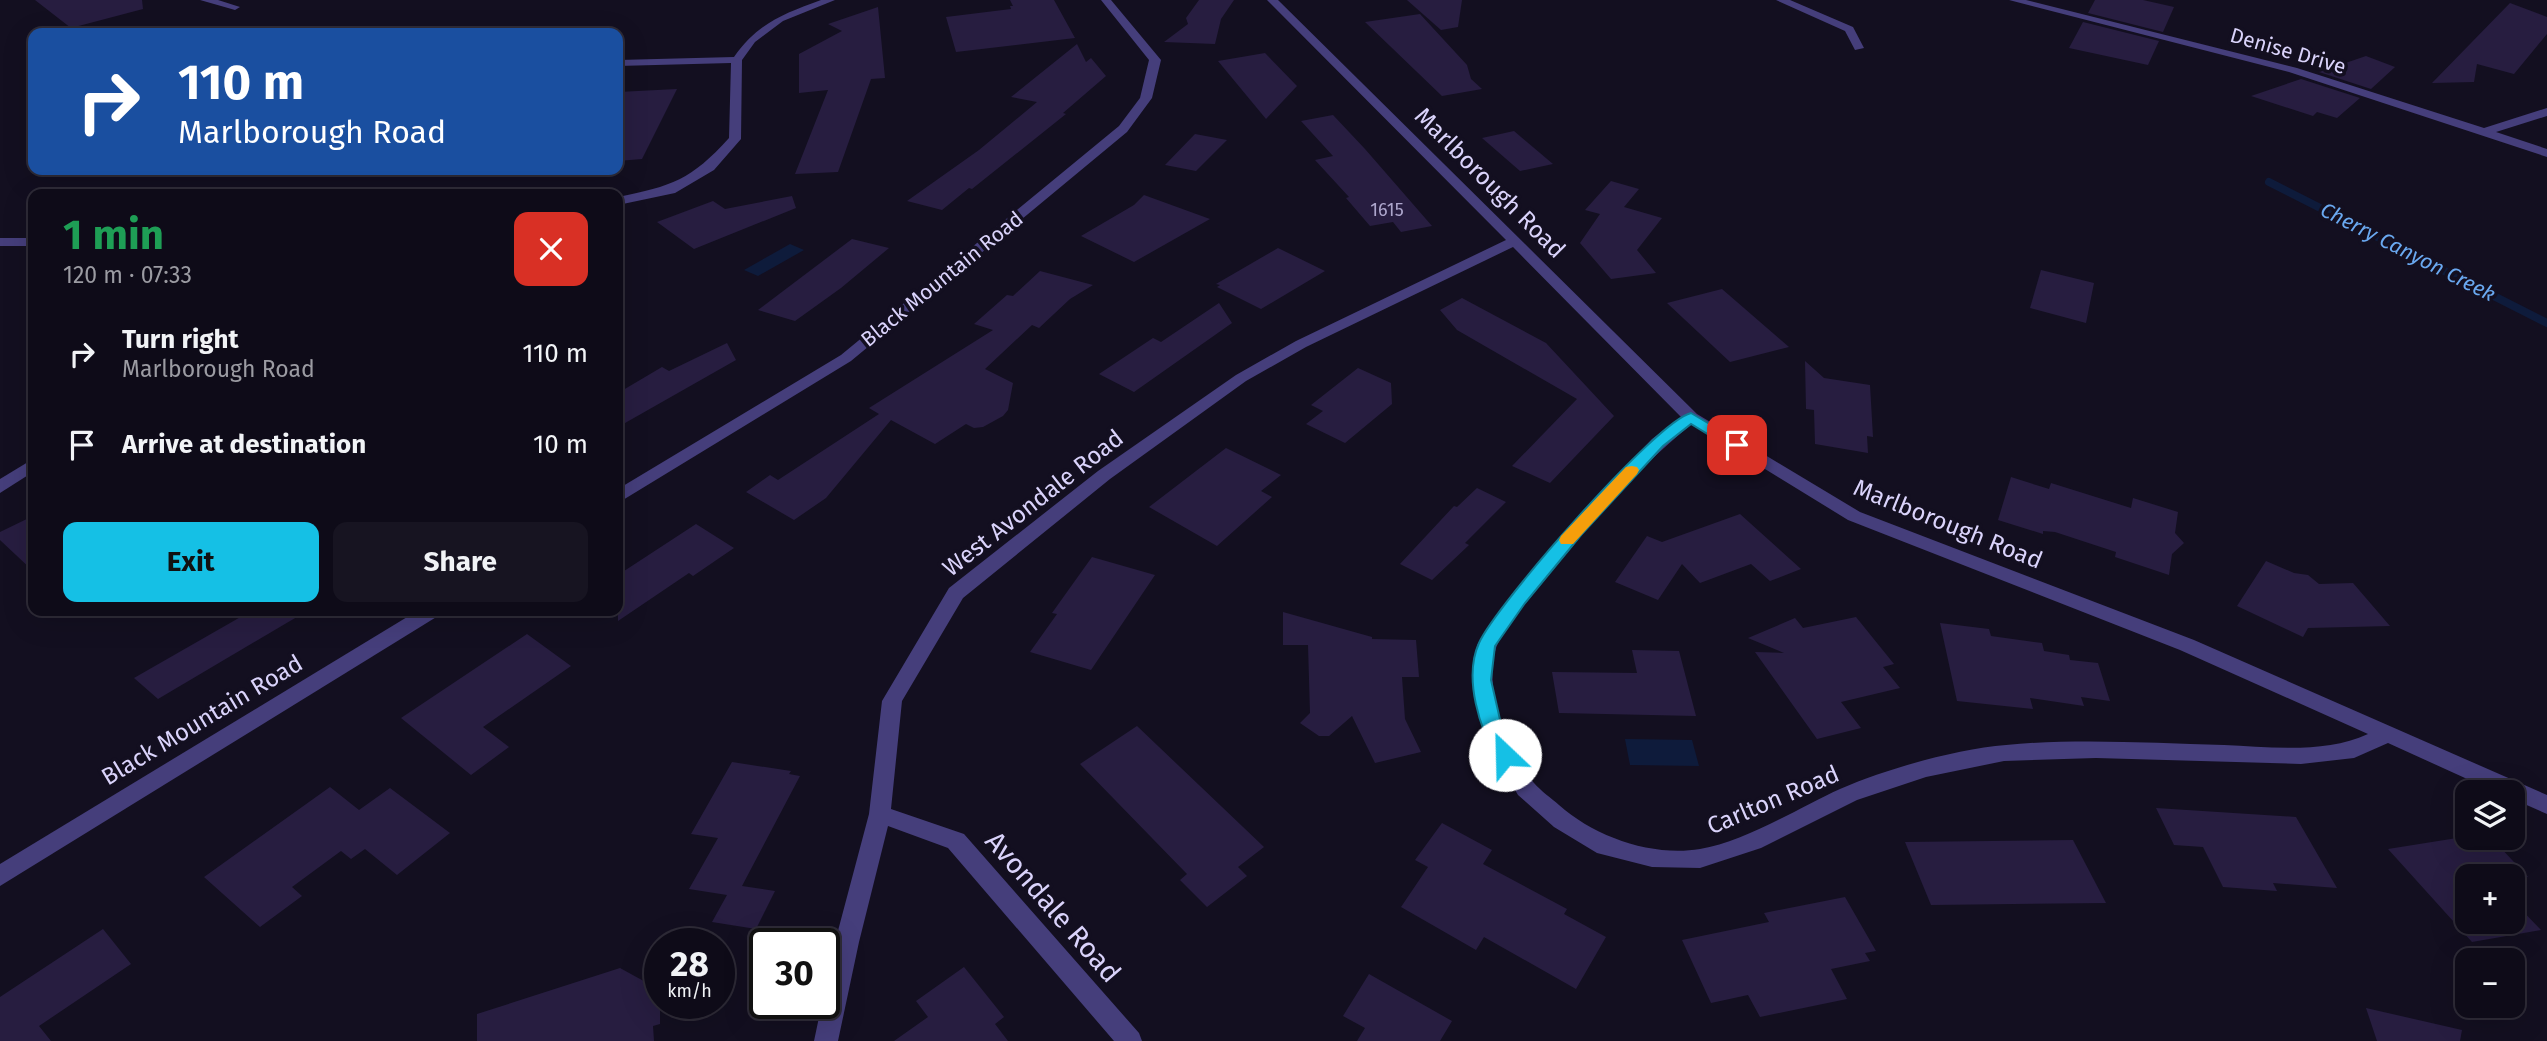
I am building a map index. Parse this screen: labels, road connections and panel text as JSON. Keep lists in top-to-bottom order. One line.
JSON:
{"streets":{"street":["Denise Drive","Marlborough Road","Black Mountain Road","West Avondale Road","Carlton Road","Avondale Road"]},"crossings":[["Marlborough Road","West Avondale Road"],["Marlborough Road","Carlton Road"],["West Avondale Road","Avondale Road"]],"water":["Cherry Canyon Creek"],"house_numbers":["1615"],"page":{"turn":["110 m","Marlborough Road"],"heading":["1 min","120 m · 07:33"],"list":[{"name":"Turn right","note":"Marlborough Road","value":"110 m"},{"name":"Arrive at destination","value":"10 m"}],"buttons":["Exit","Share"],"map_buttons":["+","−"],"speed":"28 km/h","limit":"30"}}
